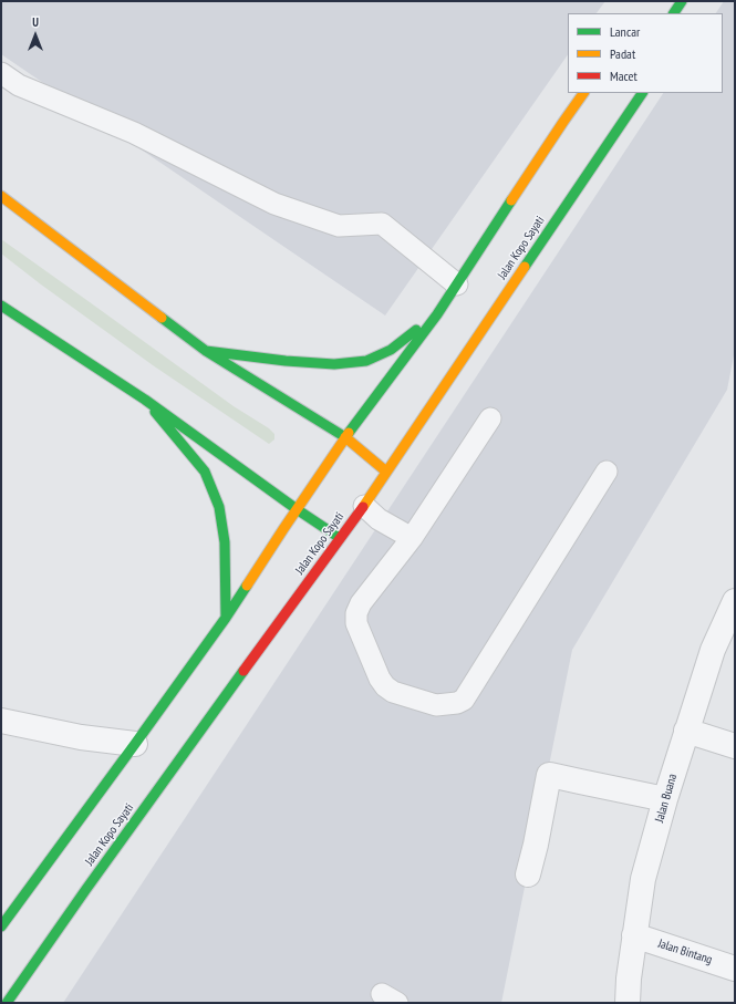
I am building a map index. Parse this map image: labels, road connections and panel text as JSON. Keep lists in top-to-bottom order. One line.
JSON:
{"streets":{"main road":["Jalan Kopo Sayati"],"street":["Jalan Buana","Jalan Bintang"]},"crossings":[["Jalan Buana","Jalan Bintang"]],"legend":["Lancar","Padat","Macet"],"north":"top"}
